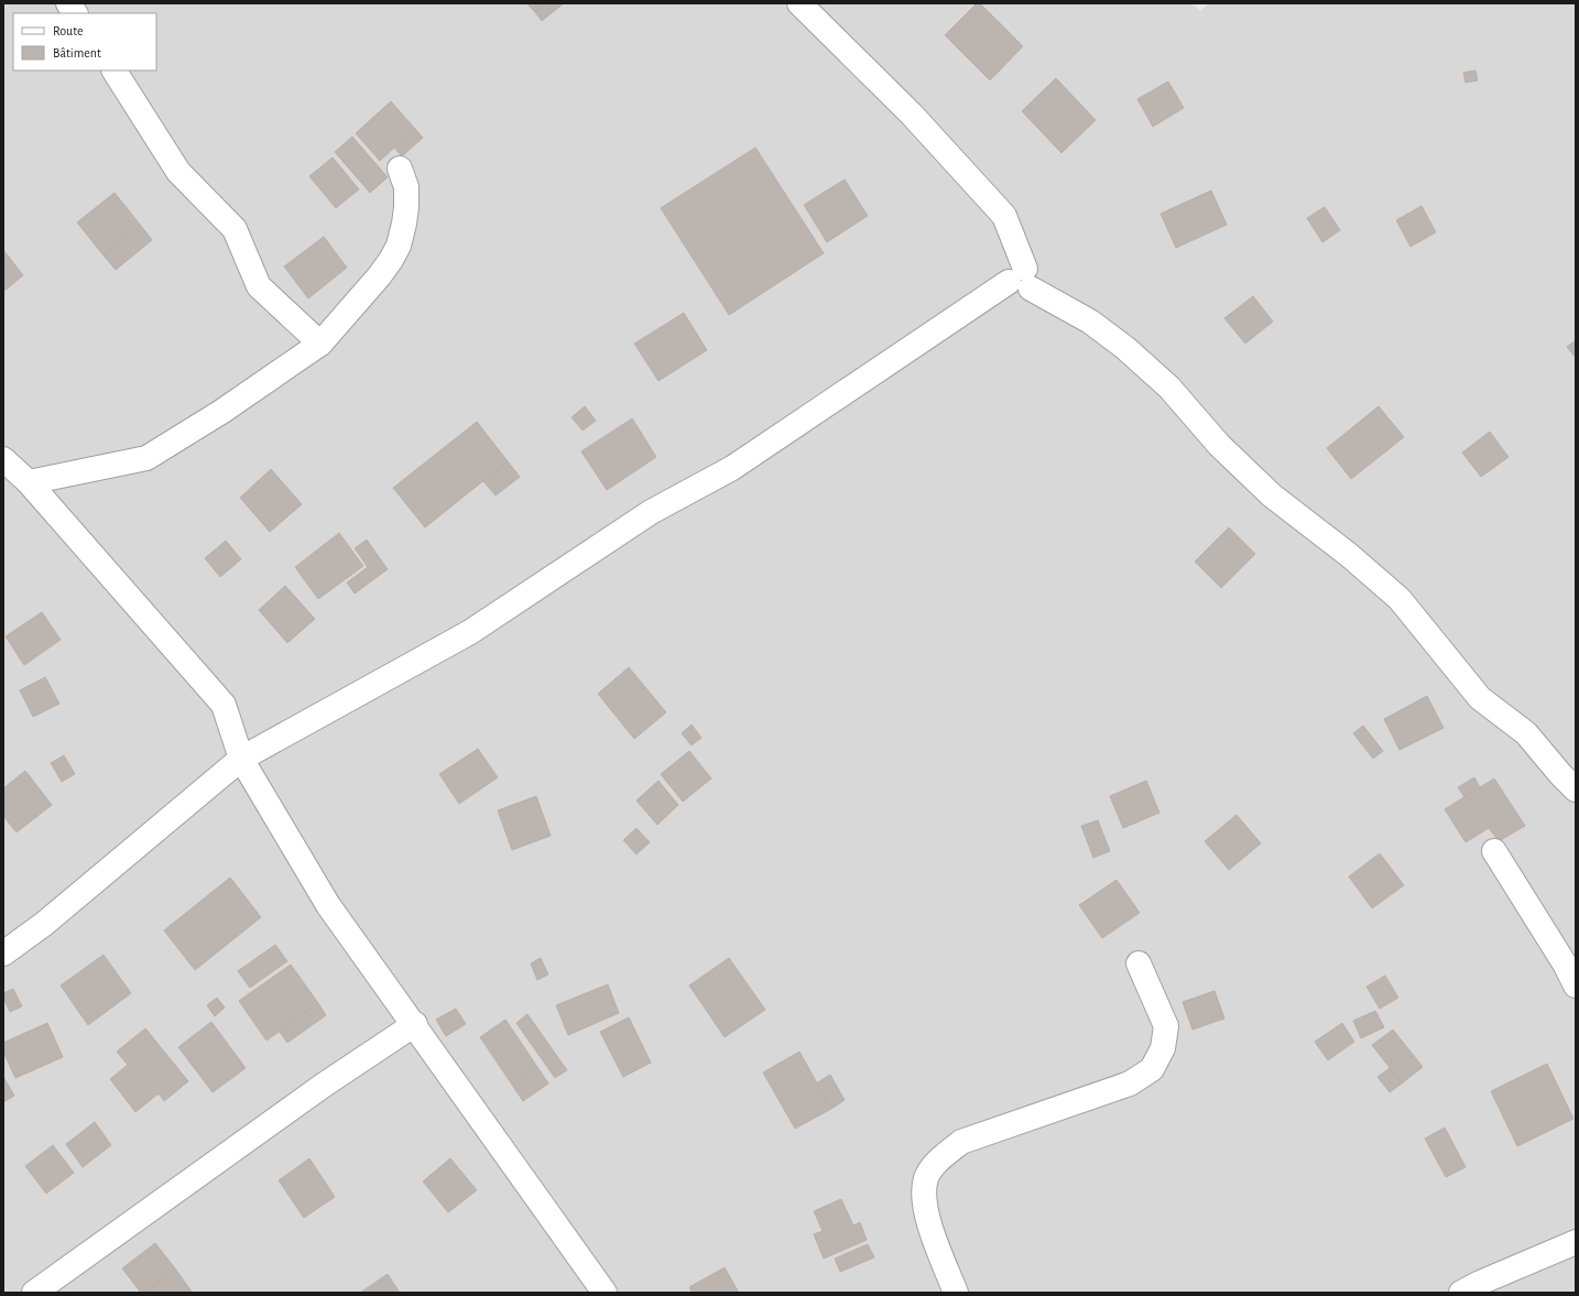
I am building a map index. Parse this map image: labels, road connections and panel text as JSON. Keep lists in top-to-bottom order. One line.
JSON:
{"legend":["Route","Bâtiment"]}
